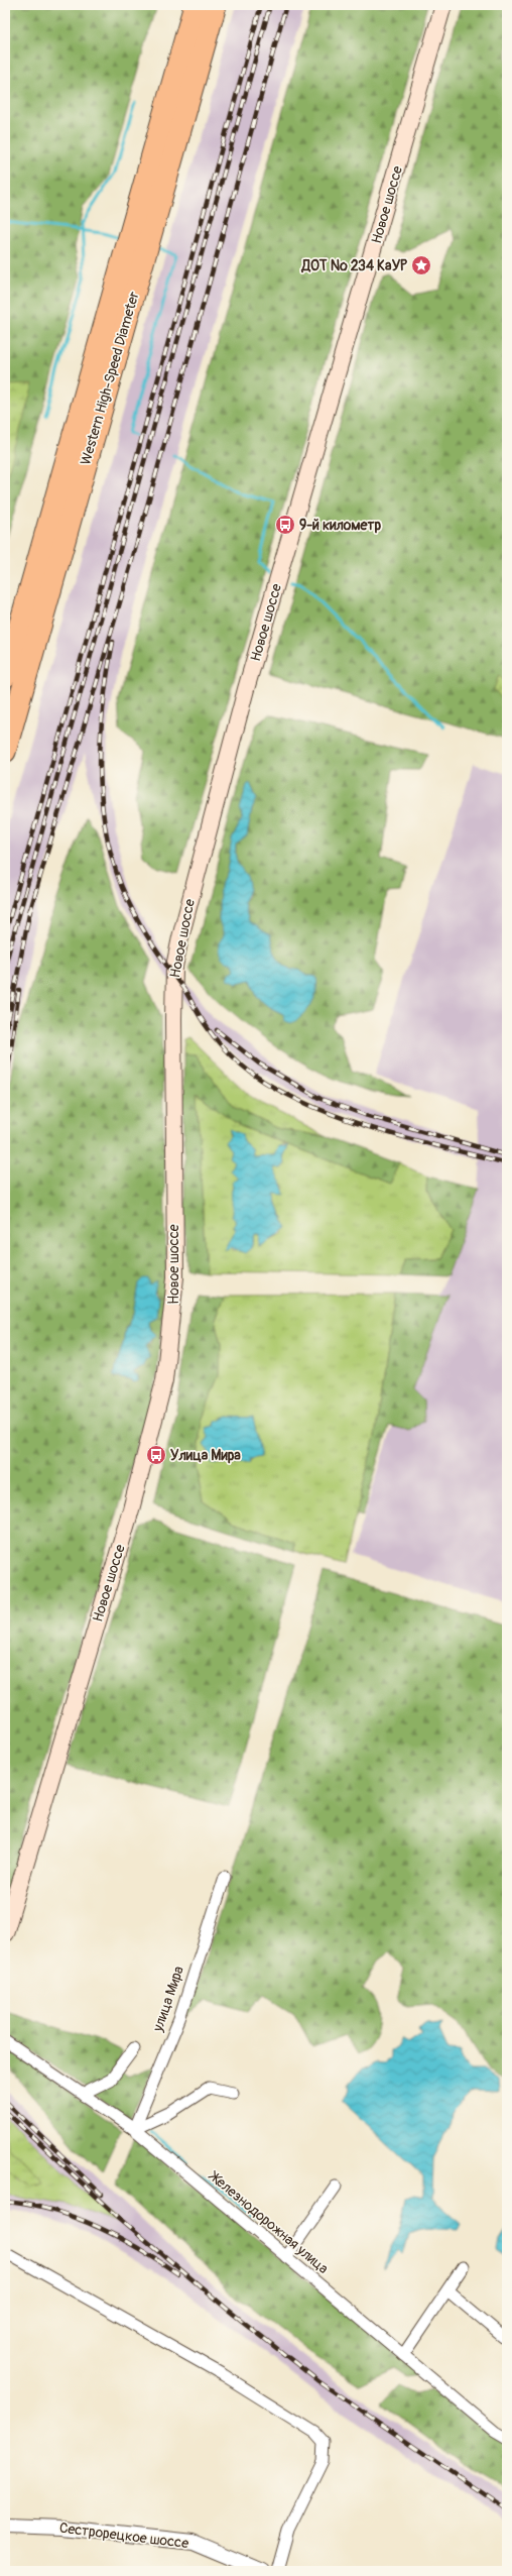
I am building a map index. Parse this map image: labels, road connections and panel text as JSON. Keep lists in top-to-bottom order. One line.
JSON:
{"streets":{"highway":["Western High-Speed Diameter"],"main road":["Новое шоссе"],"street":["улица Мира","Железнодорожная улица","Сестрорецкое шоссе"]},"crossings":[["улица Мира","Железнодорожная улица"]],"places":{"place":["ДОТ № 234 КаУР"],"bus stop":["9-й километр","Улица Мира"]}}
